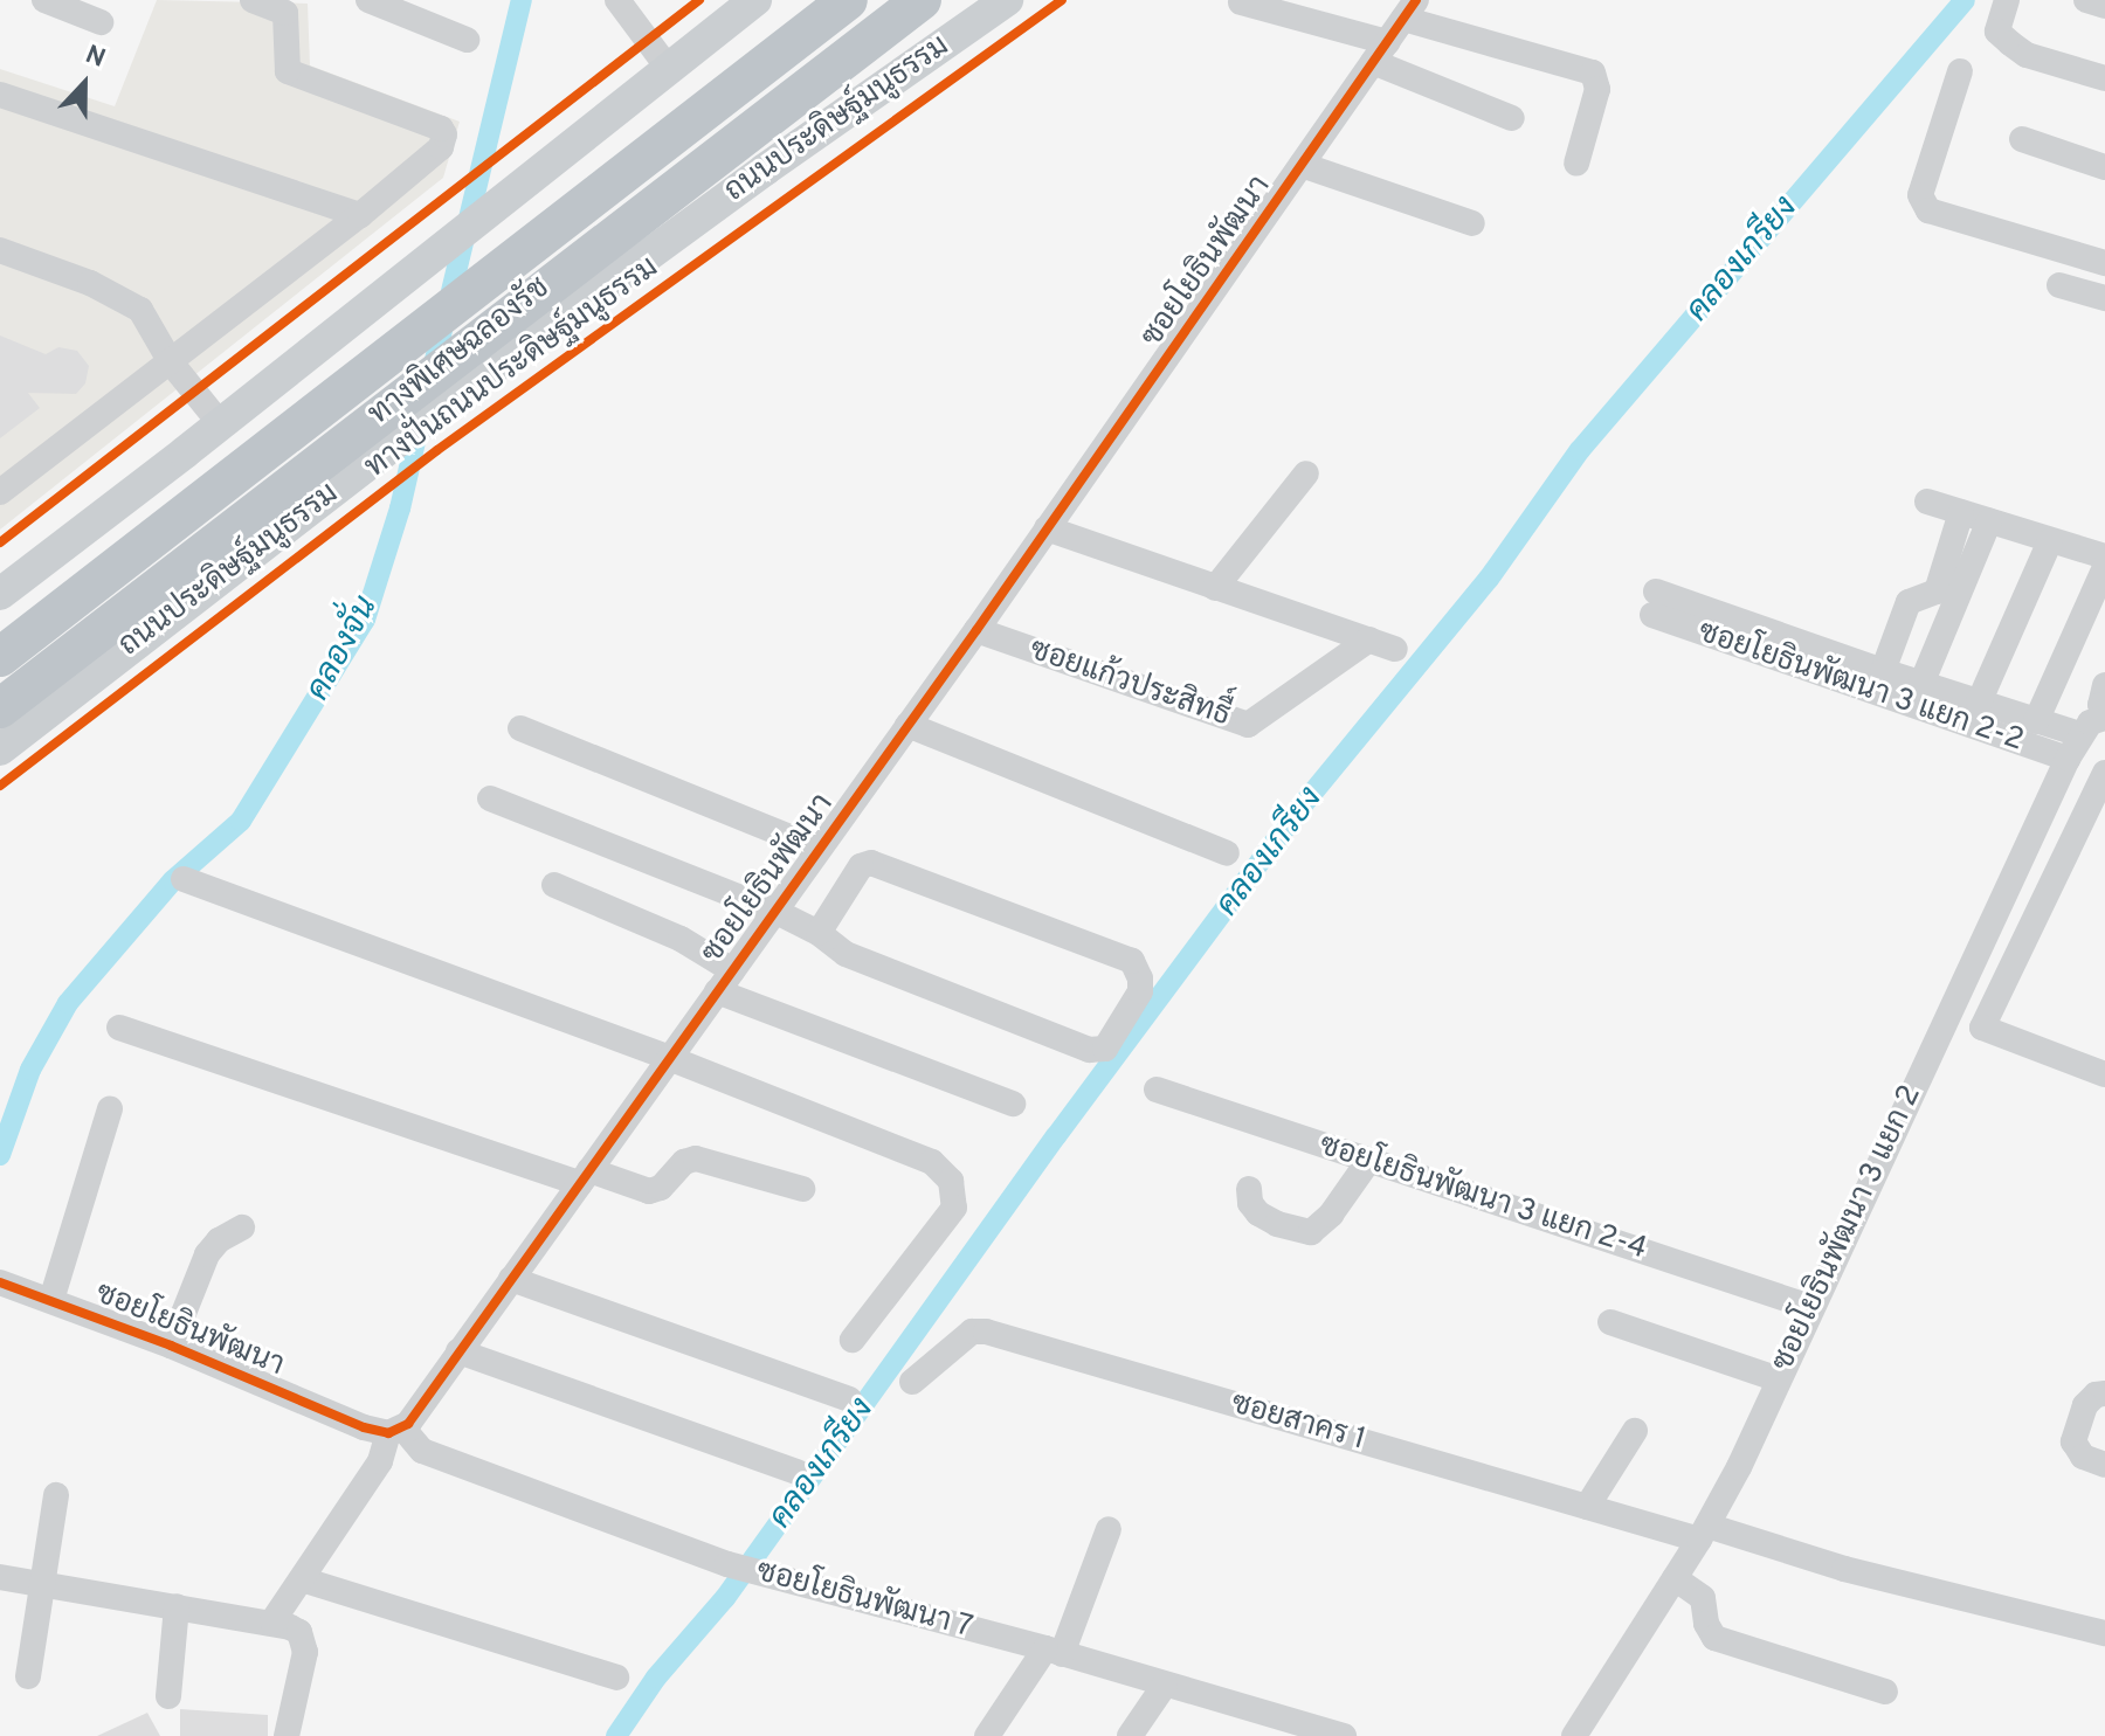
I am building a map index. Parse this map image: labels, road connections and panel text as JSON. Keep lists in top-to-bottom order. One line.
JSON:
{"streets":{"highway":["ทางพิเศษฉลองรัช"],"main road":["ถนนประดิษฐ์มนูธรรม"],"street":["ซอยโยธินพัฒนา","ซอยแก้วประสิทธื์","ซอยโยธินพัฒนา 3 แยก 2-2","ซอยโยธินพัฒนา 3 แยก 2-4","ซอยโยธินพัฒนา 3 แยก 2","ซอยสาคร 1","ซอยโยธินพัฒนา 7"],"cycle path":["ทางปั่นถนนประดิษฐ์มนูธรรม"]},"crossings":[["ซอยโยธินพัฒนา","ซอยแก้วประสิทธื์"],["ซอยโยธินพัฒนา","ซอยโยธินพัฒนา 7"],["ซอยโยธินพัฒนา 3 แยก 2-2","ซอยโยธินพัฒนา 3 แยก 2"],["ซอยโยธินพัฒนา 3 แยก 2-4","ซอยโยธินพัฒนา 3 แยก 2"],["ซอยโยธินพัฒนา 3 แยก 2","ซอยสาคร 1"]],"water":["คลองเกรียง","คลองจั่น"],"north":"top"}
